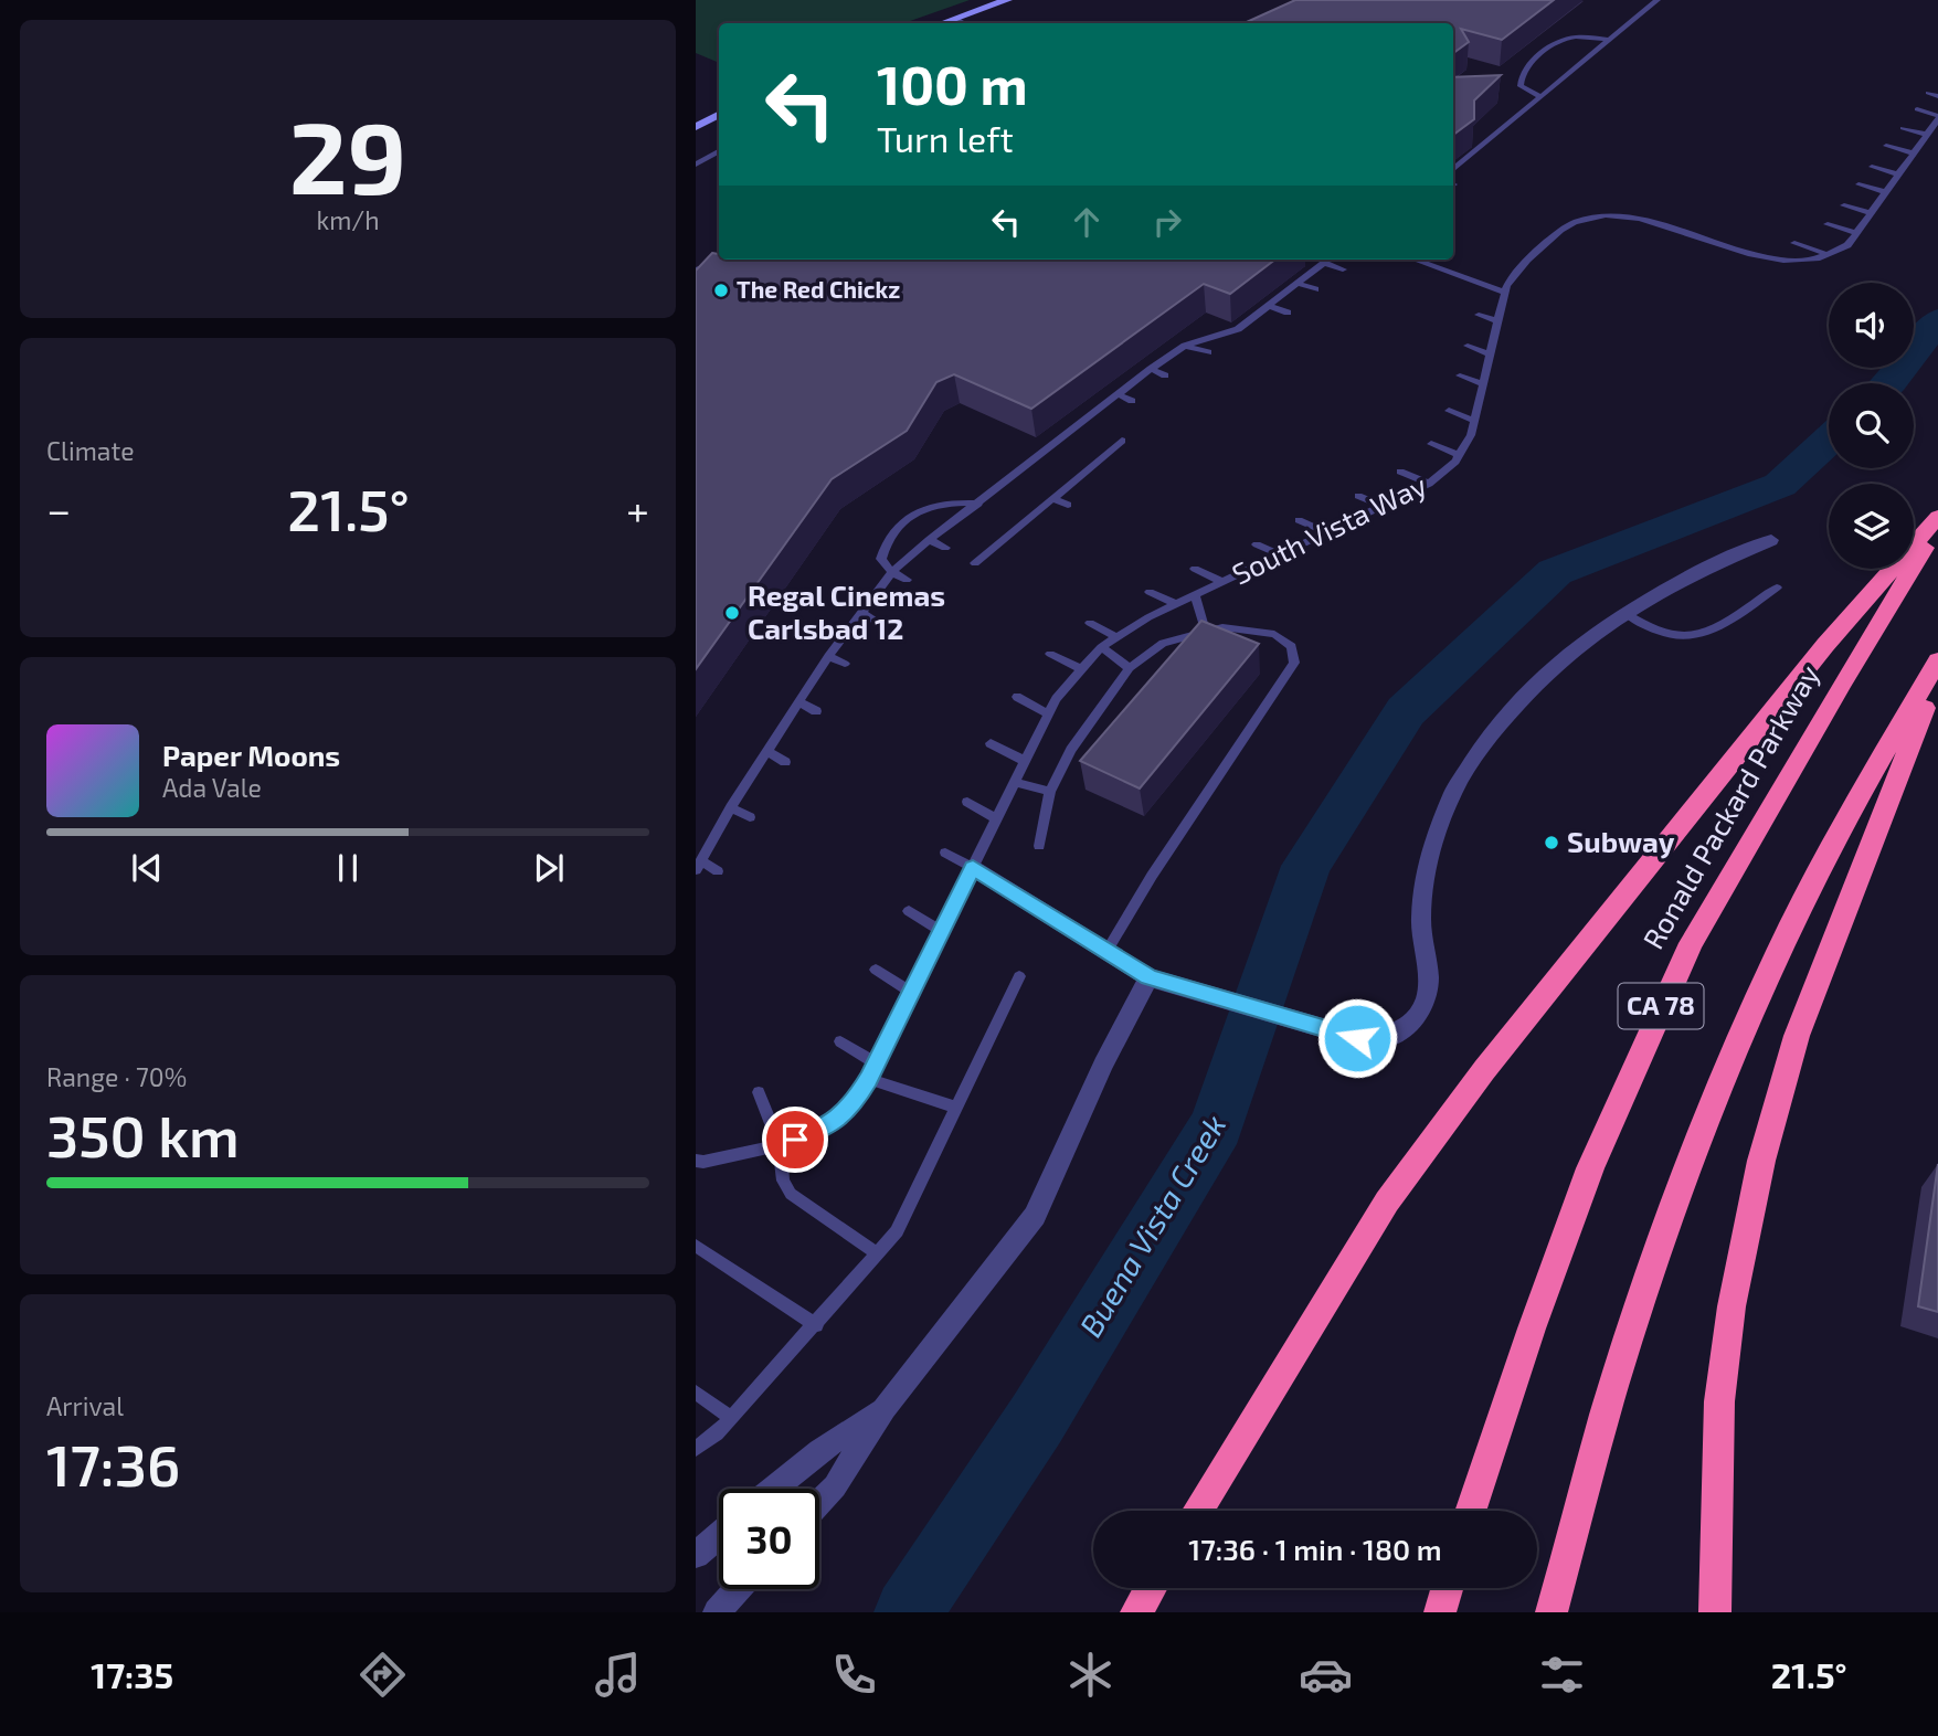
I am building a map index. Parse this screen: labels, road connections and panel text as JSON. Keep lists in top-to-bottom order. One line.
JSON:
{"streets":{"highway":["Ronald Packard Parkway","CA 78"],"lane":["South Vista Way"]},"water":["Buena Vista Creek"],"places":["The Red Chickz","Regal Cinemas Carlsbad 12","Subway"],"page":{"tile":[["29","km/h"],"Climate",["Range · 70%","350 km"],["Arrival","17:36"]],"turn":["100 m","Turn left"],"heat":["−","21.5°","+"],"song":["Paper Moons","Ada Vale"],"limit":"30","trip":"17:36 · 1 min · 180 m","tabs":["17:35","21.5°"]}}
